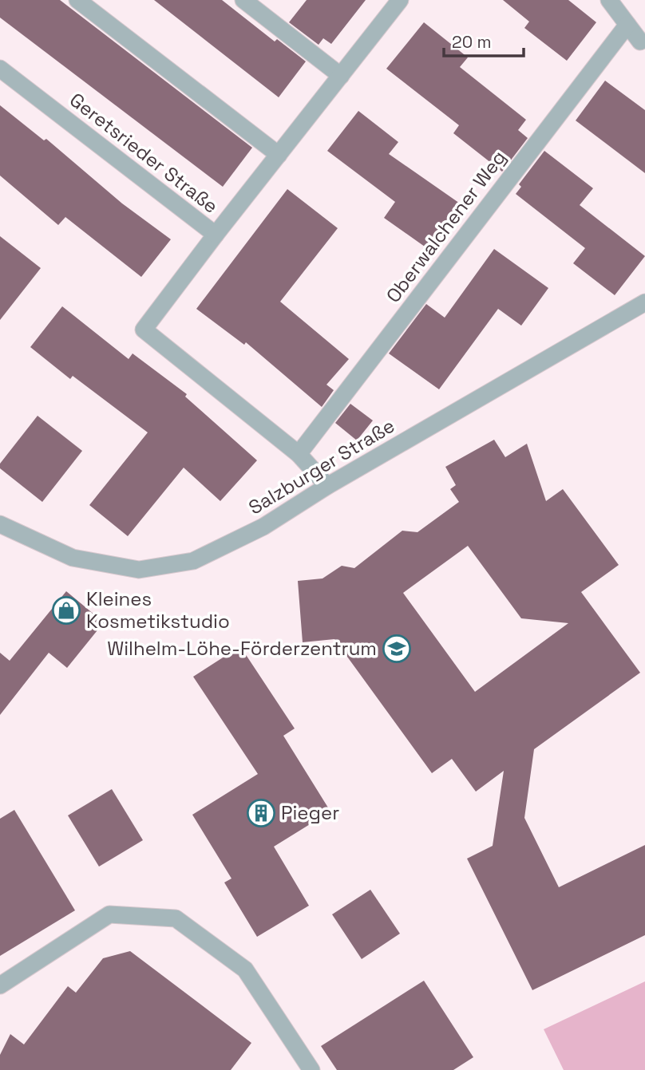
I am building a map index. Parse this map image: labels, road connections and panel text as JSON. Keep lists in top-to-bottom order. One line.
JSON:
{"streets":{"street":["Geretsrieder Straße","Oberwalchener Weg","Salzburger Straße"]},"crossings":[["Geretsrieder Straße","Oberwalchener Weg"],["Geretsrieder Straße","Salzburger Straße"]],"places":{"shop":["Kleines Kosmetikstudio"],"school or university":["Wilhelm-Löhe-Förderzentrum"],"building":["Pieger"]},"scale_bar":"20 m"}
